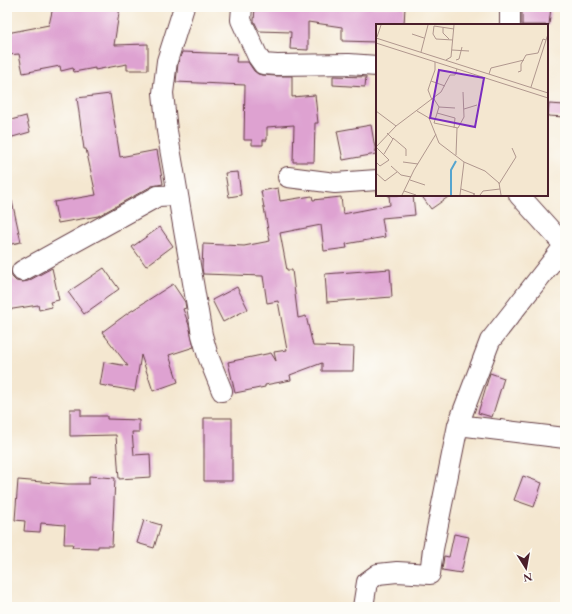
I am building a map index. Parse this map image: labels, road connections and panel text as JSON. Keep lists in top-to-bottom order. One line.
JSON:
{"north":"bottom"}
